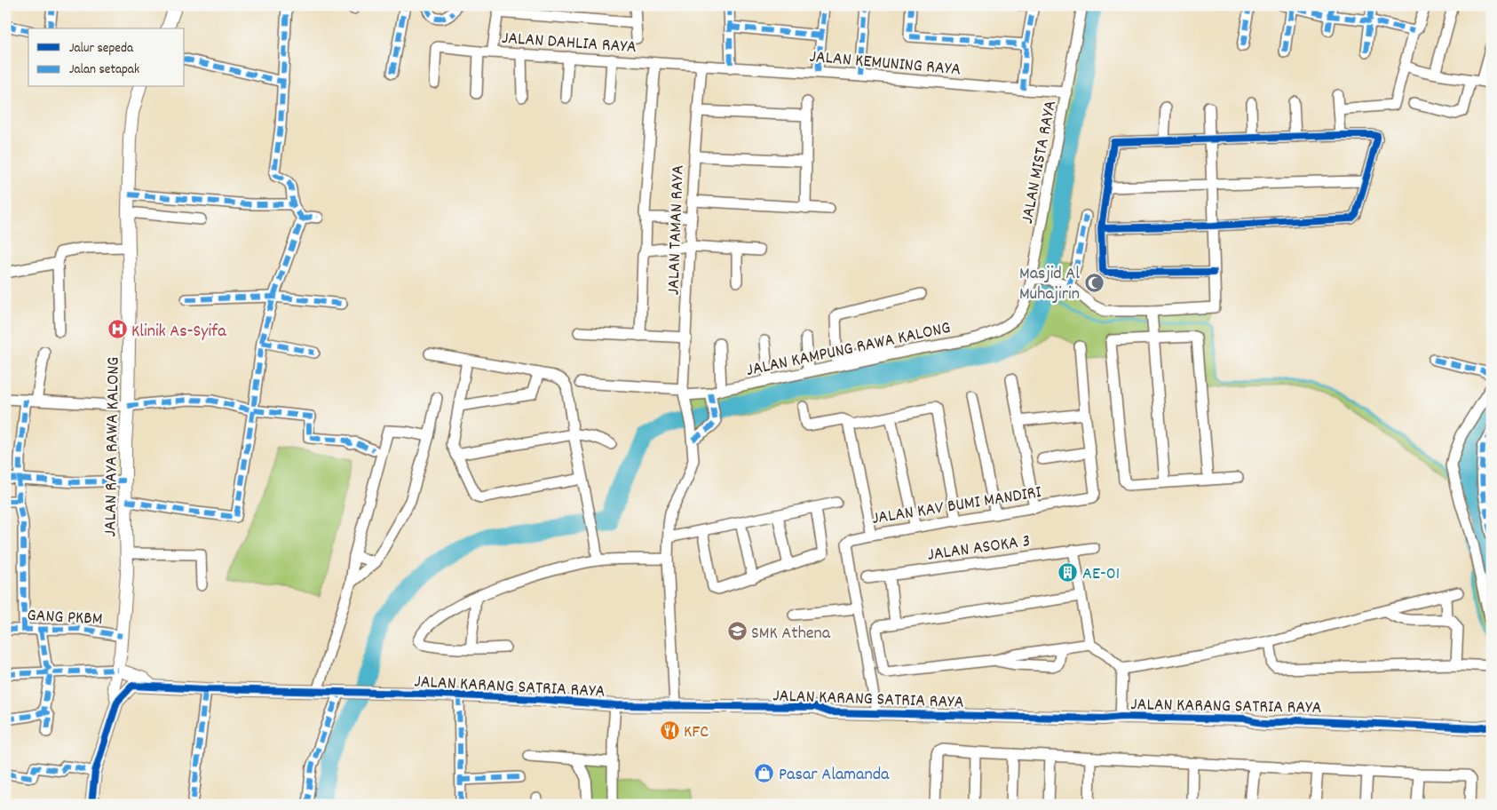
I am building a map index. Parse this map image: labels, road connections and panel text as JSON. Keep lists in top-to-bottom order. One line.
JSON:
{"streets":{"street":["JALAN DAHLIA RAYA","JALAN KEMUNING RAYA","JALAN MISTA RAYA","JALAN TAMAN RAYA","JALAN KAMPUNG RAWA KALONG","JALAN RAYA RAWA KALONG","JALAN KAV BUMI MANDIRI","JALAN ASOKA 3","GANG PKBM","JALAN KARANG SATRIA RAYA"]},"crossings":[["JALAN DAHLIA RAYA","JALAN KEMUNING RAYA"],["JALAN DAHLIA RAYA","JALAN TAMAN RAYA"],["JALAN KEMUNING RAYA","JALAN MISTA RAYA"],["JALAN KEMUNING RAYA","JALAN TAMAN RAYA"],["JALAN MISTA RAYA","JALAN KAMPUNG RAWA KALONG"],["JALAN TAMAN RAYA","JALAN KAMPUNG RAWA KALONG"],["JALAN RAYA RAWA KALONG","GANG PKBM"],["JALAN RAYA RAWA KALONG","JALAN KARANG SATRIA RAYA"],["JALAN KAV BUMI MANDIRI","JALAN KARANG SATRIA RAYA"]],"places":{"mosque":["Masjid Al Muhajirin"],"hospital":["Klinik As-Syifa"],"building":["AE-01"],"school or university":["SMK Athena"],"restaurant":["KFC"],"shop":["Pasar Alamanda"]},"legend":["Jalur sepeda","Jalan setapak"]}
